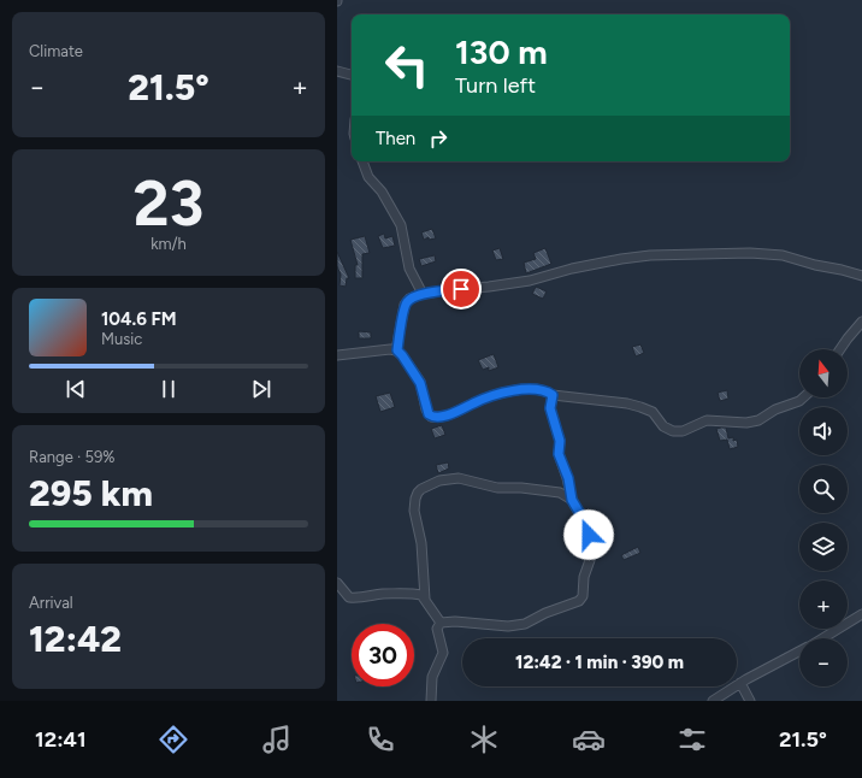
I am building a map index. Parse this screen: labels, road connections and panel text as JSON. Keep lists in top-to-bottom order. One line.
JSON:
{"north":"top","page":{"tile":["Climate",["23","km/h"],["Range · 59%","295 km"],["Arrival","12:42"]],"turn":["130 m","Turn left"],"heat":["−","21.5°","+"],"then":"Then","song":["104.6 FM","Music"],"map_buttons":["+","−"],"limit":"30","trip":"12:42 · 1 min · 390 m","tabs":["12:41","21.5°"]}}
